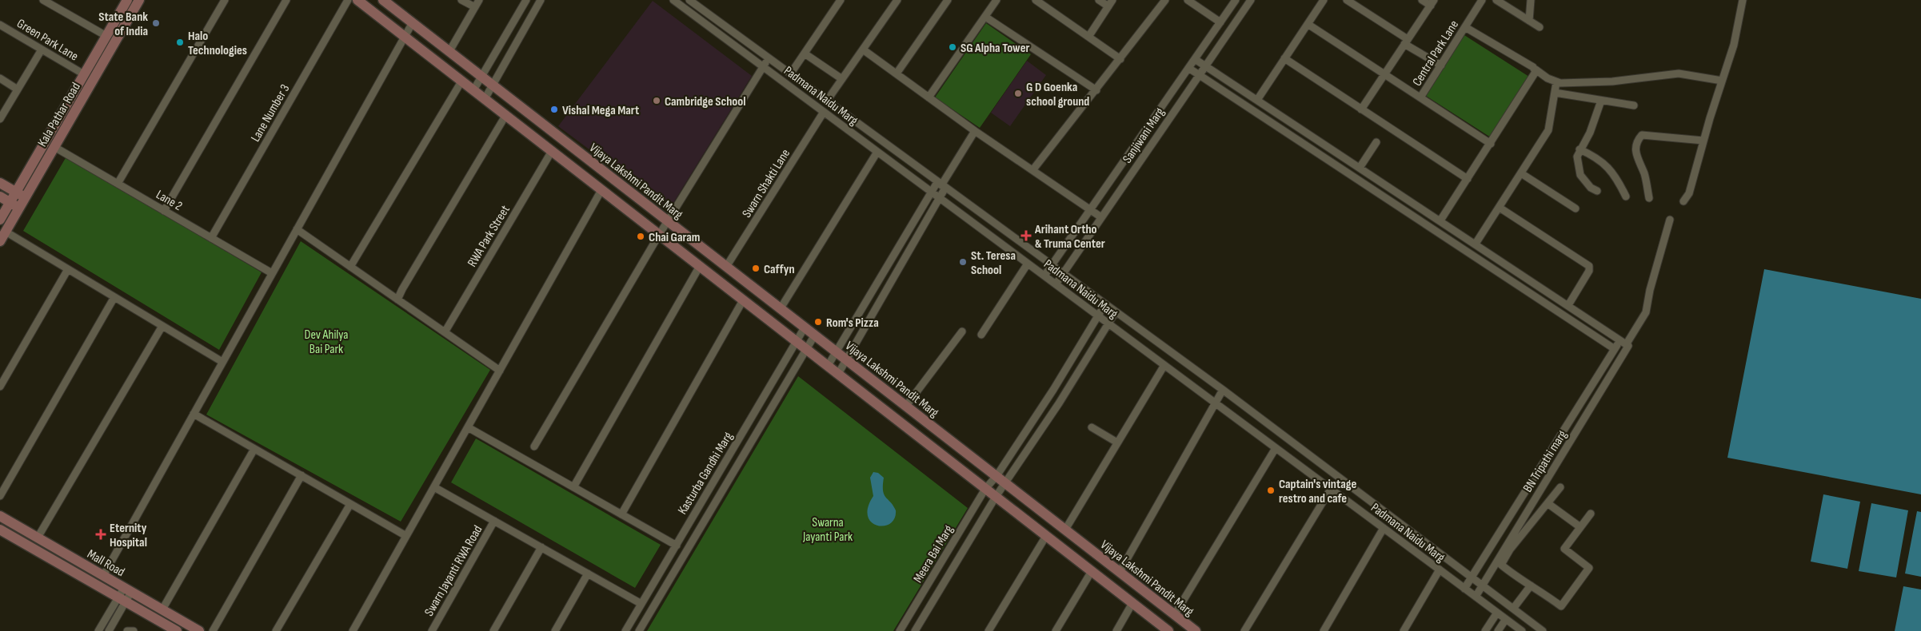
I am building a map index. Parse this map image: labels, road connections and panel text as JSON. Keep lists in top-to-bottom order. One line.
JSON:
{"streets":{"street":["Green Park Lane","Central Park Lane","Padmana Naidu Marg","Lane Number 3","Kala Pathar Road","Sanjiwani Marg","Vijaya Lakshmi Pandit Marg","Swarn Shakti Lane","Lane 2","RWA Park Street","BN Tripathi marg","Kasturba Gandhi Marg","Meera Bai Marg","Mall Road","Swarn Jayanti RWA Road"]},"crossings":[["Green Park Lane","Kala Pathar Road"],["Padmana Naidu Marg","Sanjiwani Marg"],["Padmana Naidu Marg","Swarn Shakti Lane"],["Padmana Naidu Marg","BN Tripathi marg"],["Padmana Naidu Marg","Meera Bai Marg"],["Lane Number 3","Lane 2"],["Kala Pathar Road","Lane 2"],["Vijaya Lakshmi Pandit Marg","Swarn Shakti Lane"],["Vijaya Lakshmi Pandit Marg","Kasturba Gandhi Marg"],["Vijaya Lakshmi Pandit Marg","Meera Bai Marg"]],"parks":["Dev Ahilya Bai Park","Swarna Jayanti Park"],"places":{"other":["State Bank of India","Halo Technologies","SG Alpha Tower","G D Goenka school ground","Cambridge School","Vishal Mega Mart","Chai Garam","St. Teresa School","Caffyn","Rom's Pizza","Captain's vintage restro and cafe"],"health":["Arihant Ortho & Truma Center","Eternity Hospital"]}}
